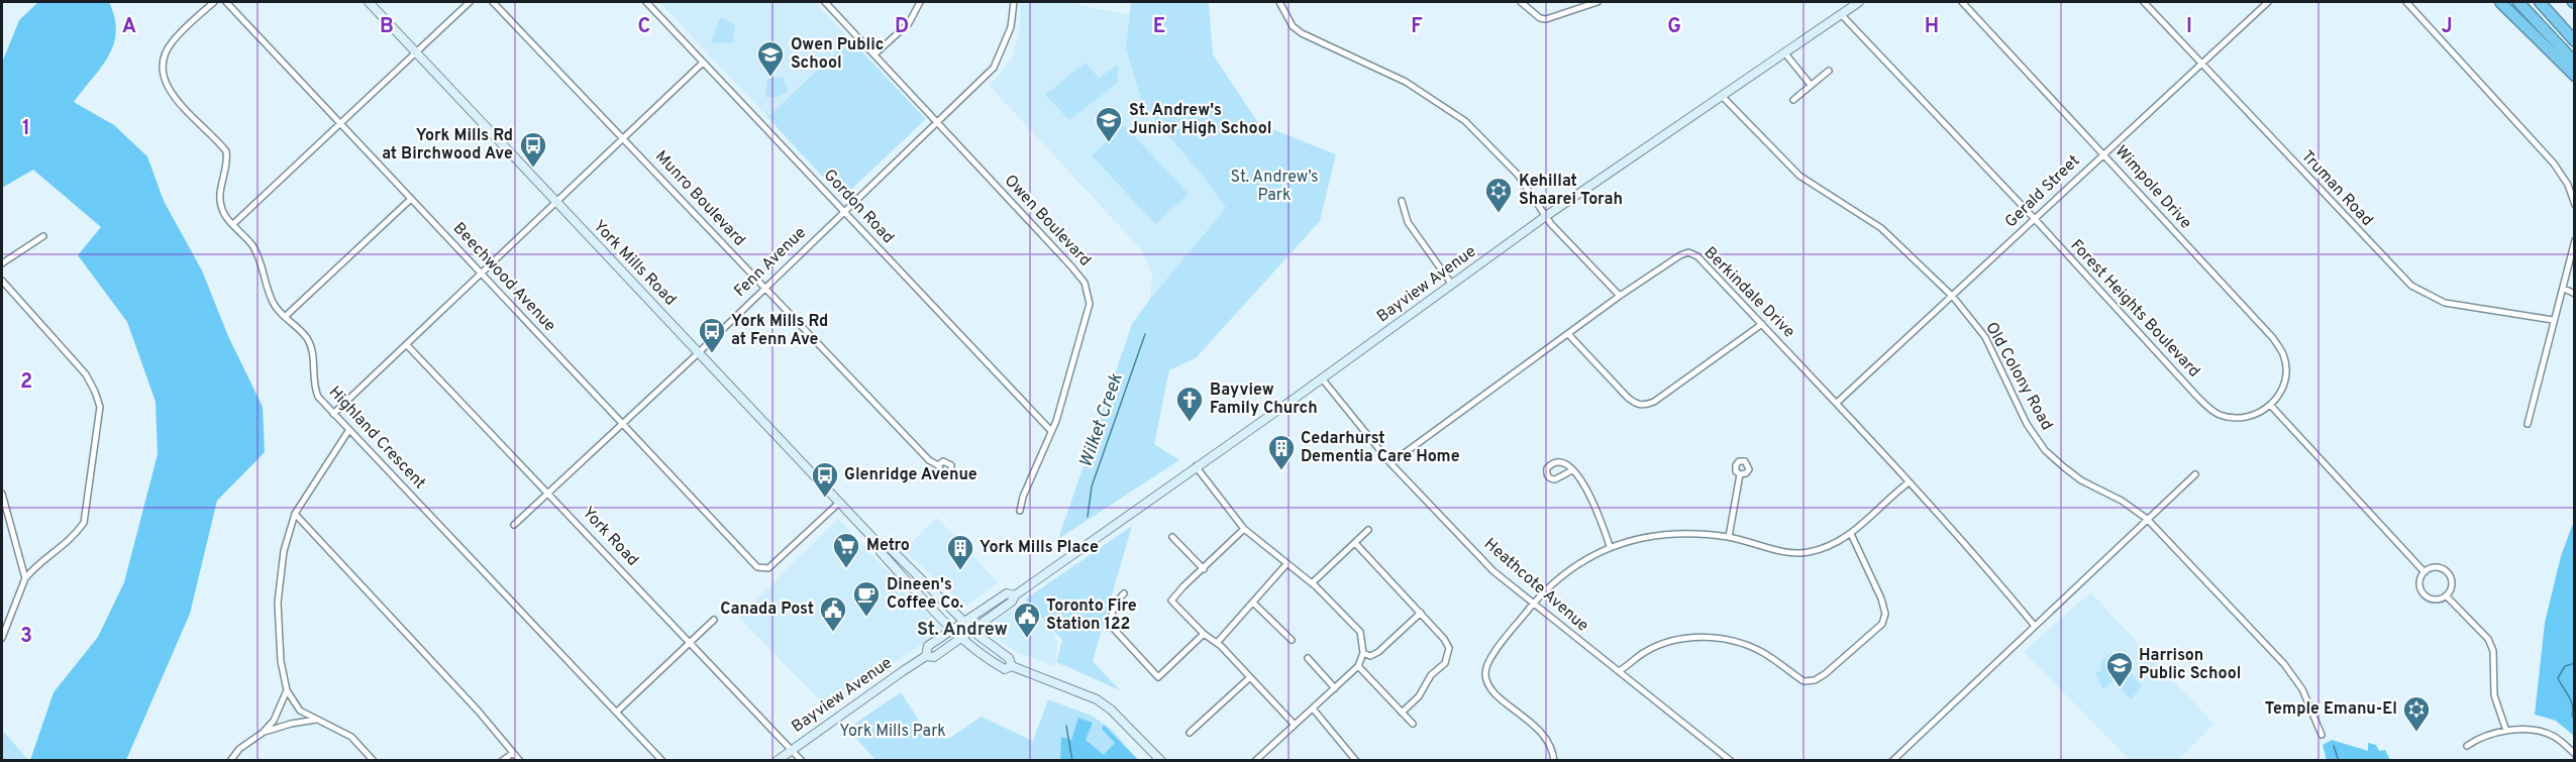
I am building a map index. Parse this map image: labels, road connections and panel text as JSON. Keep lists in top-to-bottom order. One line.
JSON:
{"streets":{"main road":["York Mills Road","Bayview Avenue"],"street":["Wimpole Drive","Truman Road","Gerald Street","Munro Boulevard","Gordon Road","Owen Boulevard","Fenn Avenue","Beechwood Avenue","Berkindale Drive","Forest Heights Boulevard","Old Colony Road","Highland Crescent","York Road","Heathcote Avenue"]},"crossings":[["Wimpole Drive","Gerald Street"],["Wimpole Drive","Forest Heights Boulevard"],["Truman Road","Gerald Street"],["Gerald Street","Berkindale Drive"],["Gerald Street","Forest Heights Boulevard"],["Gerald Street","Old Colony Road"],["Munro Boulevard","Fenn Avenue"],["Gordon Road","Owen Boulevard"],["Gordon Road","Fenn Avenue"],["Owen Boulevard","Fenn Avenue"],["Fenn Avenue","York Mills Road"],["Fenn Avenue","Beechwood Avenue"],["Fenn Avenue","York Road"],["York Mills Road","Beechwood Avenue"],["York Mills Road","Bayview Avenue"],["Bayview Avenue","Forest Heights Boulevard"],["Bayview Avenue","Old Colony Road"],["Bayview Avenue","York Road"],["Bayview Avenue","Heathcote Avenue"],["Berkindale Drive","Heathcote Avenue"]],"districts":["St. Andrew"],"water":["Wilket Creek"],"parks":["St. Andrew’s Park","York Mills Park"],"places":{"school or university":["Owen Public School","St. Andrew's Junior High School","Harrison Public School"],"bus stop":["York Mills Rd at Birchwood Ave","York Mills Rd at Fenn Ave","Glenridge Avenue"],"synagogue":["Kehillat Shaarei Torah","Temple Emanu-El"],"church":["Bayview Family Church"],"building":["Cedarhurst Dementia Care Home","York Mills Place"],"supermarket":["Metro"],"cafe":["Dineen's Coffee Co."],"public building":["Canada Post","Toronto Fire Station 122"]},"grid":{"columns":["A","B","C","D","E","F","G","H","I","J"],"rows":["1","2","3"]}}
